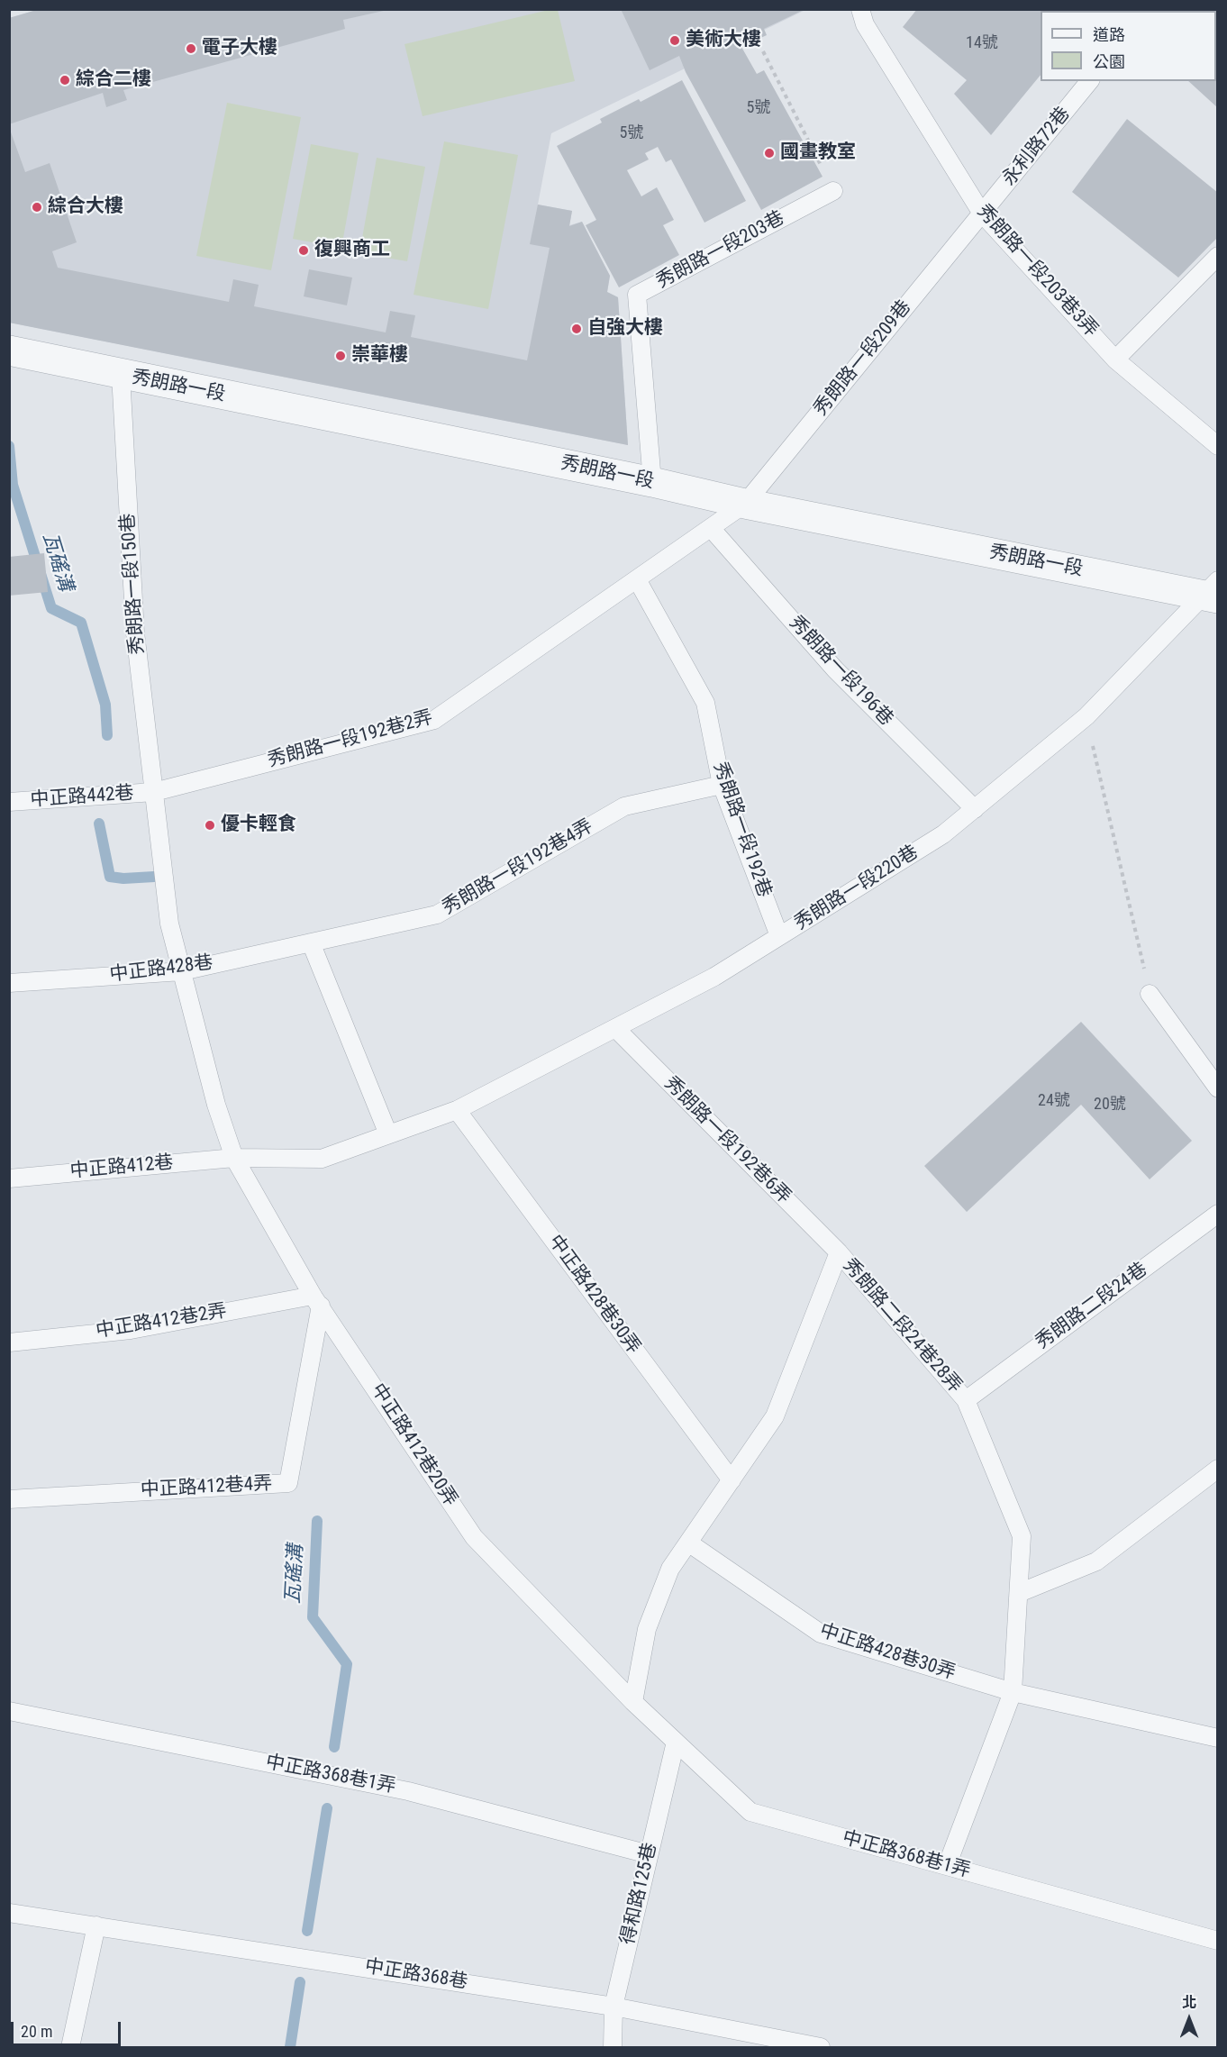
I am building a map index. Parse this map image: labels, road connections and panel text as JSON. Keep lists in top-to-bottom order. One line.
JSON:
{"streets":{"street":["秀朗路一段"],"lane":["永利路72巷","秀朗路一段203巷","秀朗路一段203巷3弄","秀朗路一段209巷","秀朗路一段150巷","秀朗路一段196巷","秀朗路一段192巷2弄","中正路442巷","秀朗路一段192巷","秀朗路一段192巷4弄","秀朗路一段220巷","中正路428巷","秀朗路一段192巷6弄","中正路412巷","中正路428巷30弄","秀朗路二段24巷","中正路412巷2弄","秀朗路二段24巷28弄","中正路412巷20弄","中正路412巷4弄","中正路368巷1弄","得和路125巷","中正路368巷"]},"crossings":[["永利路72巷","秀朗路一段203巷3弄"],["永利路72巷","秀朗路一段209巷"],["秀朗路一段203巷","秀朗路一段"],["秀朗路一段203巷3弄","秀朗路一段209巷"],["秀朗路一段209巷","秀朗路一段"],["秀朗路一段","秀朗路一段150巷"],["秀朗路一段","秀朗路一段220巷"],["秀朗路一段150巷","秀朗路一段192巷2弄"],["秀朗路一段150巷","中正路442巷"],["秀朗路一段150巷","中正路428巷"],["秀朗路一段150巷","中正路412巷20弄"],["秀朗路一段196巷","秀朗路一段220巷"],["秀朗路一段192巷2弄","中正路442巷"],["秀朗路一段192巷2弄","秀朗路一段192巷"],["秀朗路一段192巷","秀朗路一段192巷4弄"],["秀朗路一段192巷","秀朗路一段220巷"],["秀朗路一段192巷4弄","中正路428巷"],["秀朗路一段220巷","秀朗路一段192巷6弄"],["秀朗路一段220巷","中正路412巷"],["秀朗路一段220巷","中正路428巷30弄"],["中正路428巷","中正路412巷20弄"],["秀朗路一段192巷6弄","秀朗路二段24巷28弄"],["中正路412巷","中正路412巷20弄"],["中正路428巷30弄","秀朗路二段24巷28弄"],["秀朗路二段24巷","秀朗路二段24巷28弄"],["中正路412巷2弄","中正路412巷20弄"],["中正路412巷2弄","中正路412巷4弄"],["秀朗路二段24巷28弄","中正路368巷1弄"],["中正路412巷20弄","中正路412巷4弄"],["中正路412巷20弄","中正路368巷1弄"],["中正路368巷1弄","得和路125巷"],["得和路125巷","中正路368巷"]],"water":["瓦磘溝"],"places":["美術大樓","電子大樓","綜合二樓","國畫教室","綜合大樓","復興商工","自強大樓","崇華樓","優卡輕食"],"house_numbers":["14號","5號","5號","24號","20號"],"legend":["道路","公園"],"scale_bar":"20 m","north":"top"}
